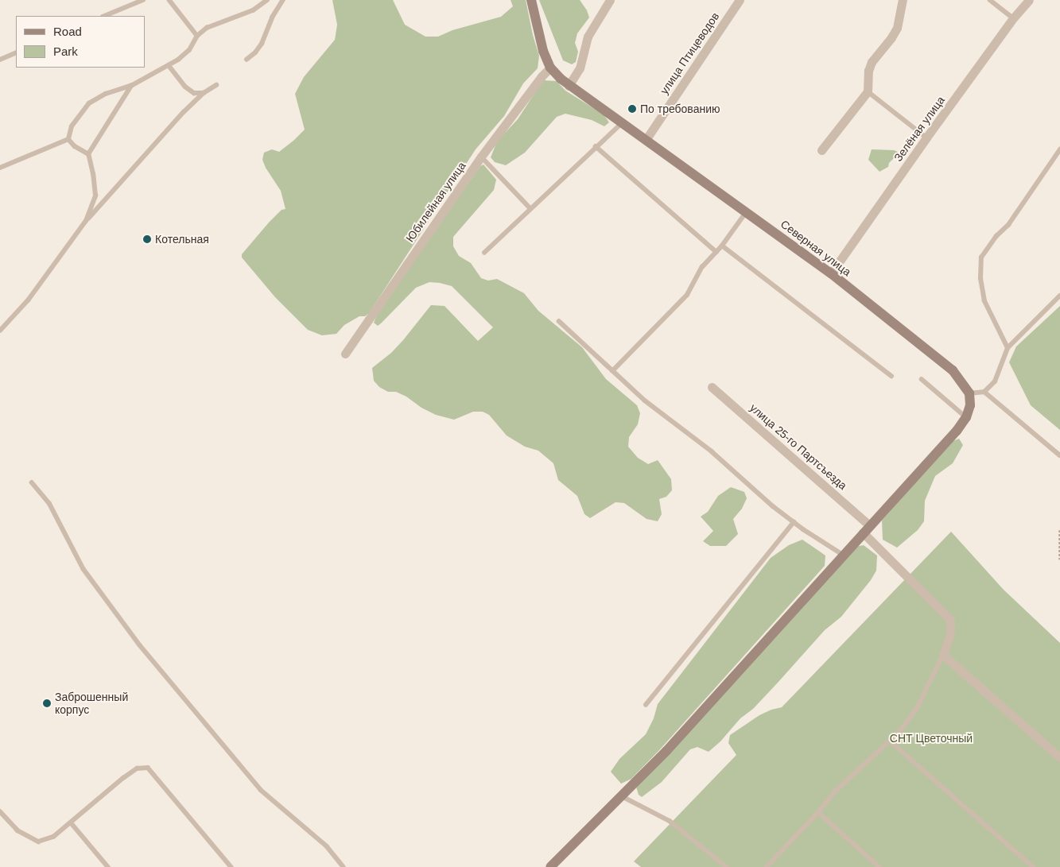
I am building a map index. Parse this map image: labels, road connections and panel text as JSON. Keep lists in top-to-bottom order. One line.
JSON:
{"streets":{"street":["улица Птицеводов","Зелёная улица","Юбилейная улица","Северная улица","улица 25-го Партсъезда"]},"crossings":[["улица Птицеводов","Северная улица"],["Зелёная улица","Северная улица"],["Юбилейная улица","Северная улица"]],"parks":["СНТ Цветочный"],"places":["По требованию","Котельная","Заброшенный корпус"],"legend":["Road","Park"]}
